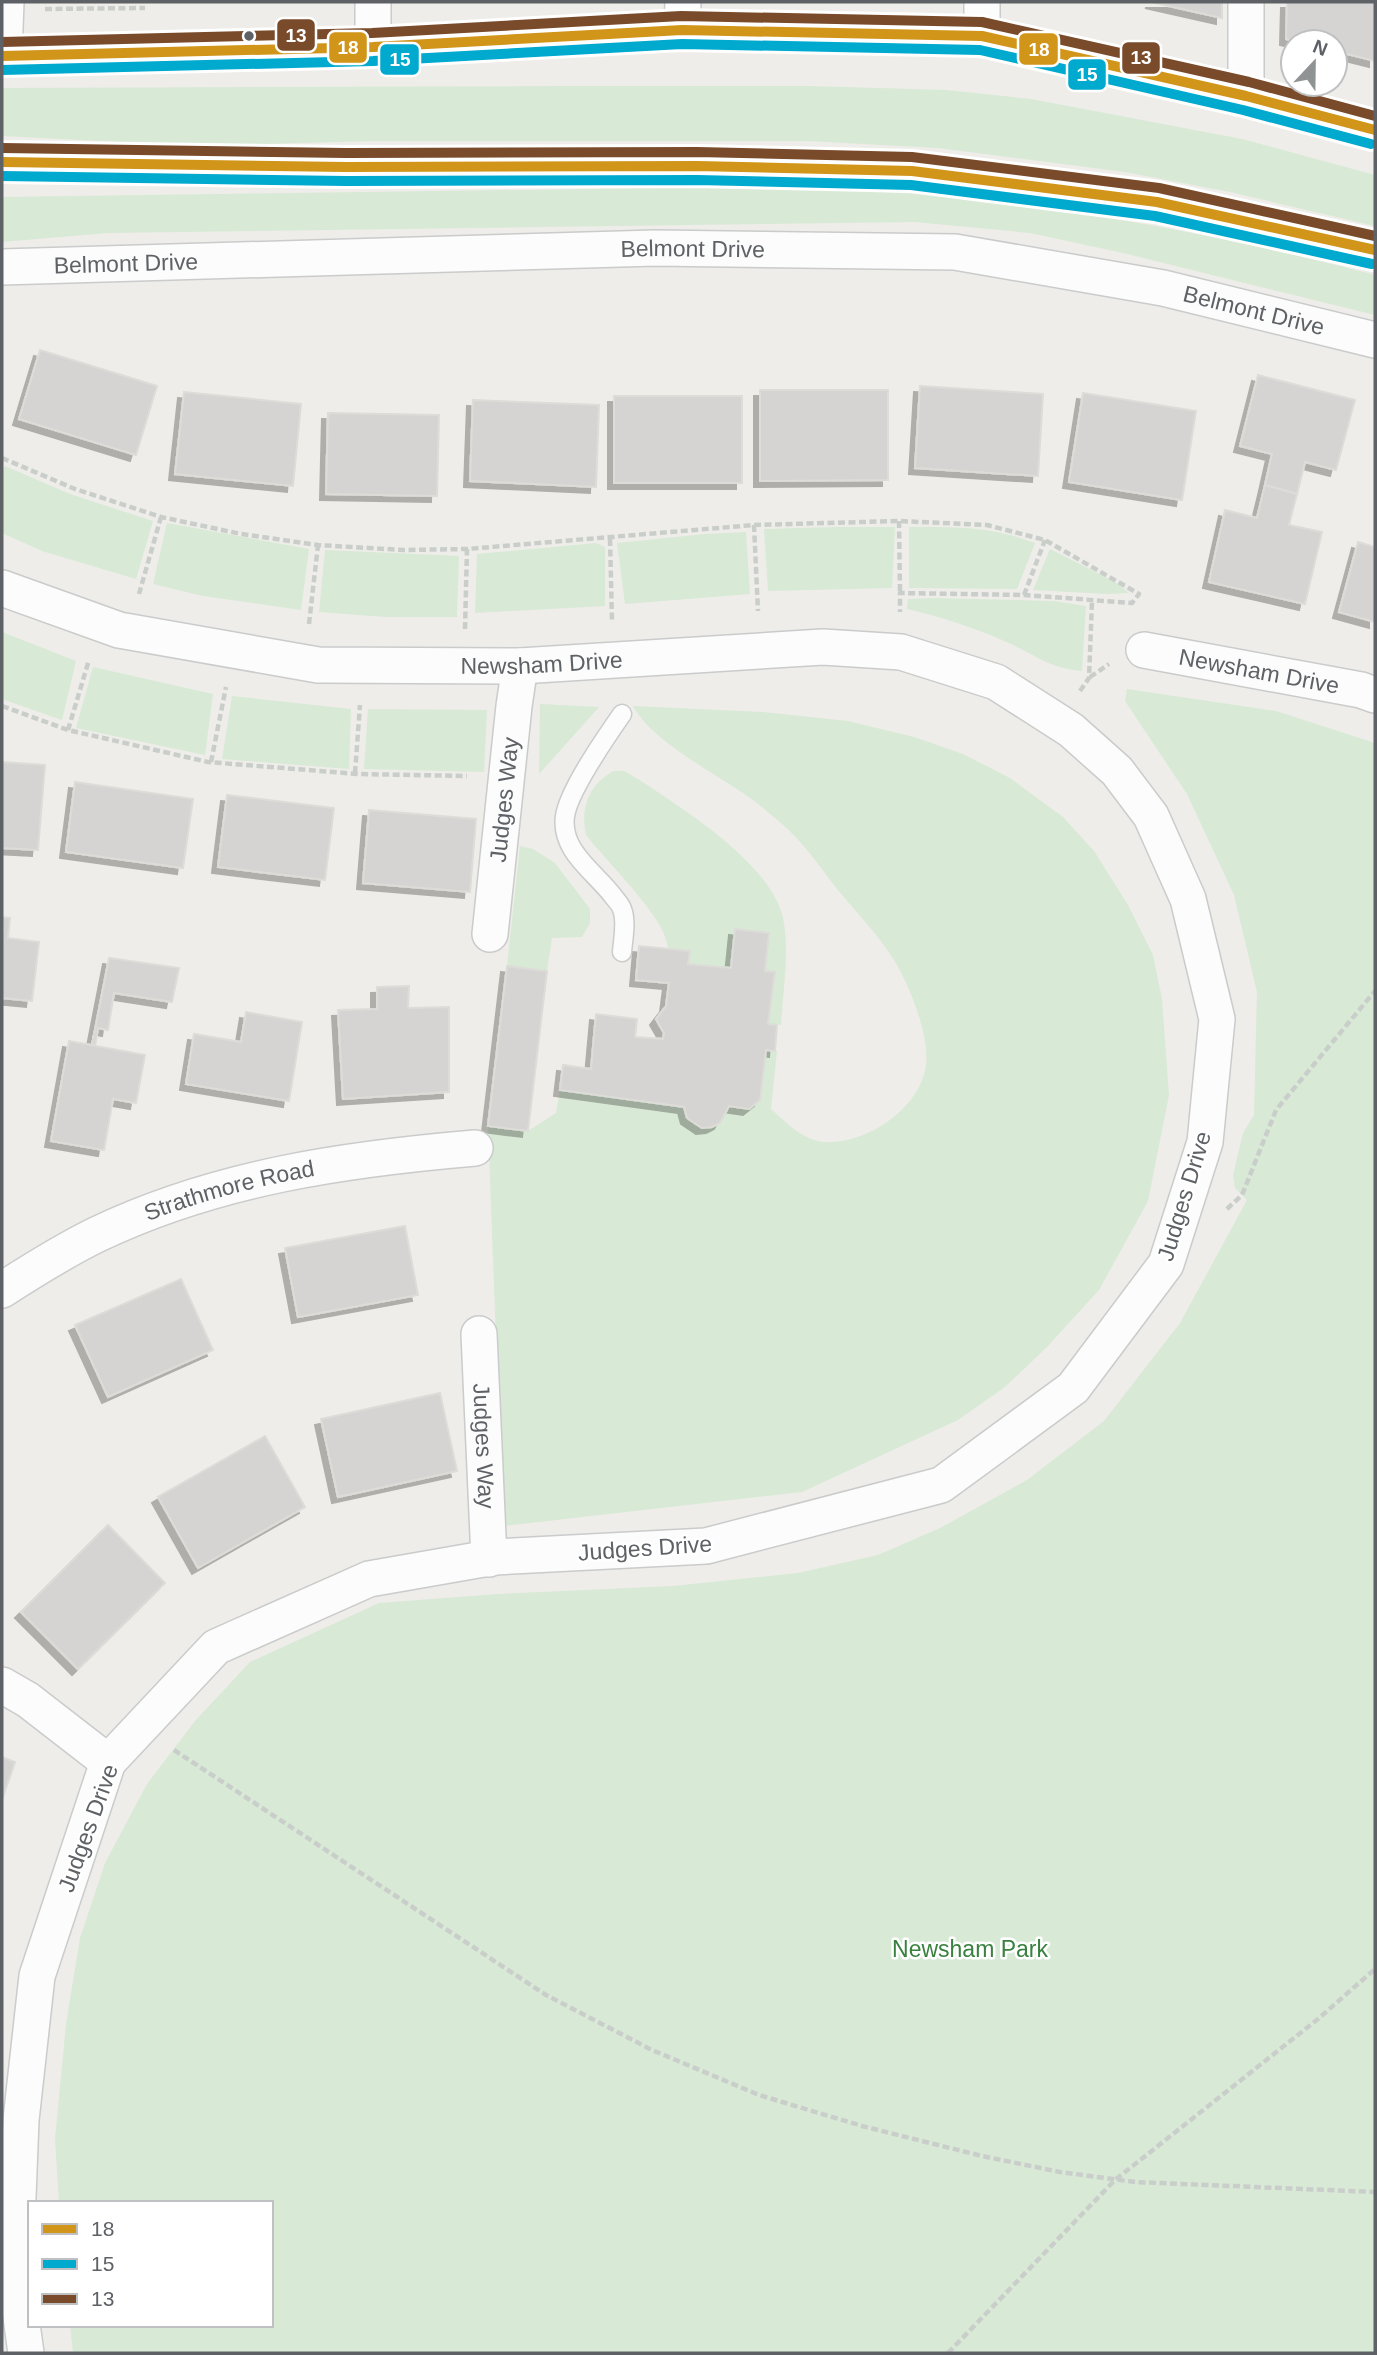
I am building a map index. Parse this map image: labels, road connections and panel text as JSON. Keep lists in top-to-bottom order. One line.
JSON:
{"streets":{"street":["Belmont Drive","Newsham Drive","Judges Way","Strathmore Road","Judges Drive"]},"crossings":[["Newsham Drive","Judges Way"],["Newsham Drive","Judges Drive"],["Judges Way","Judges Drive"]],"parks":["Newsham Park"],"lines":["transit line 13","transit line 18","transit line 15"],"legend":["18","15","13"],"north":"top"}
